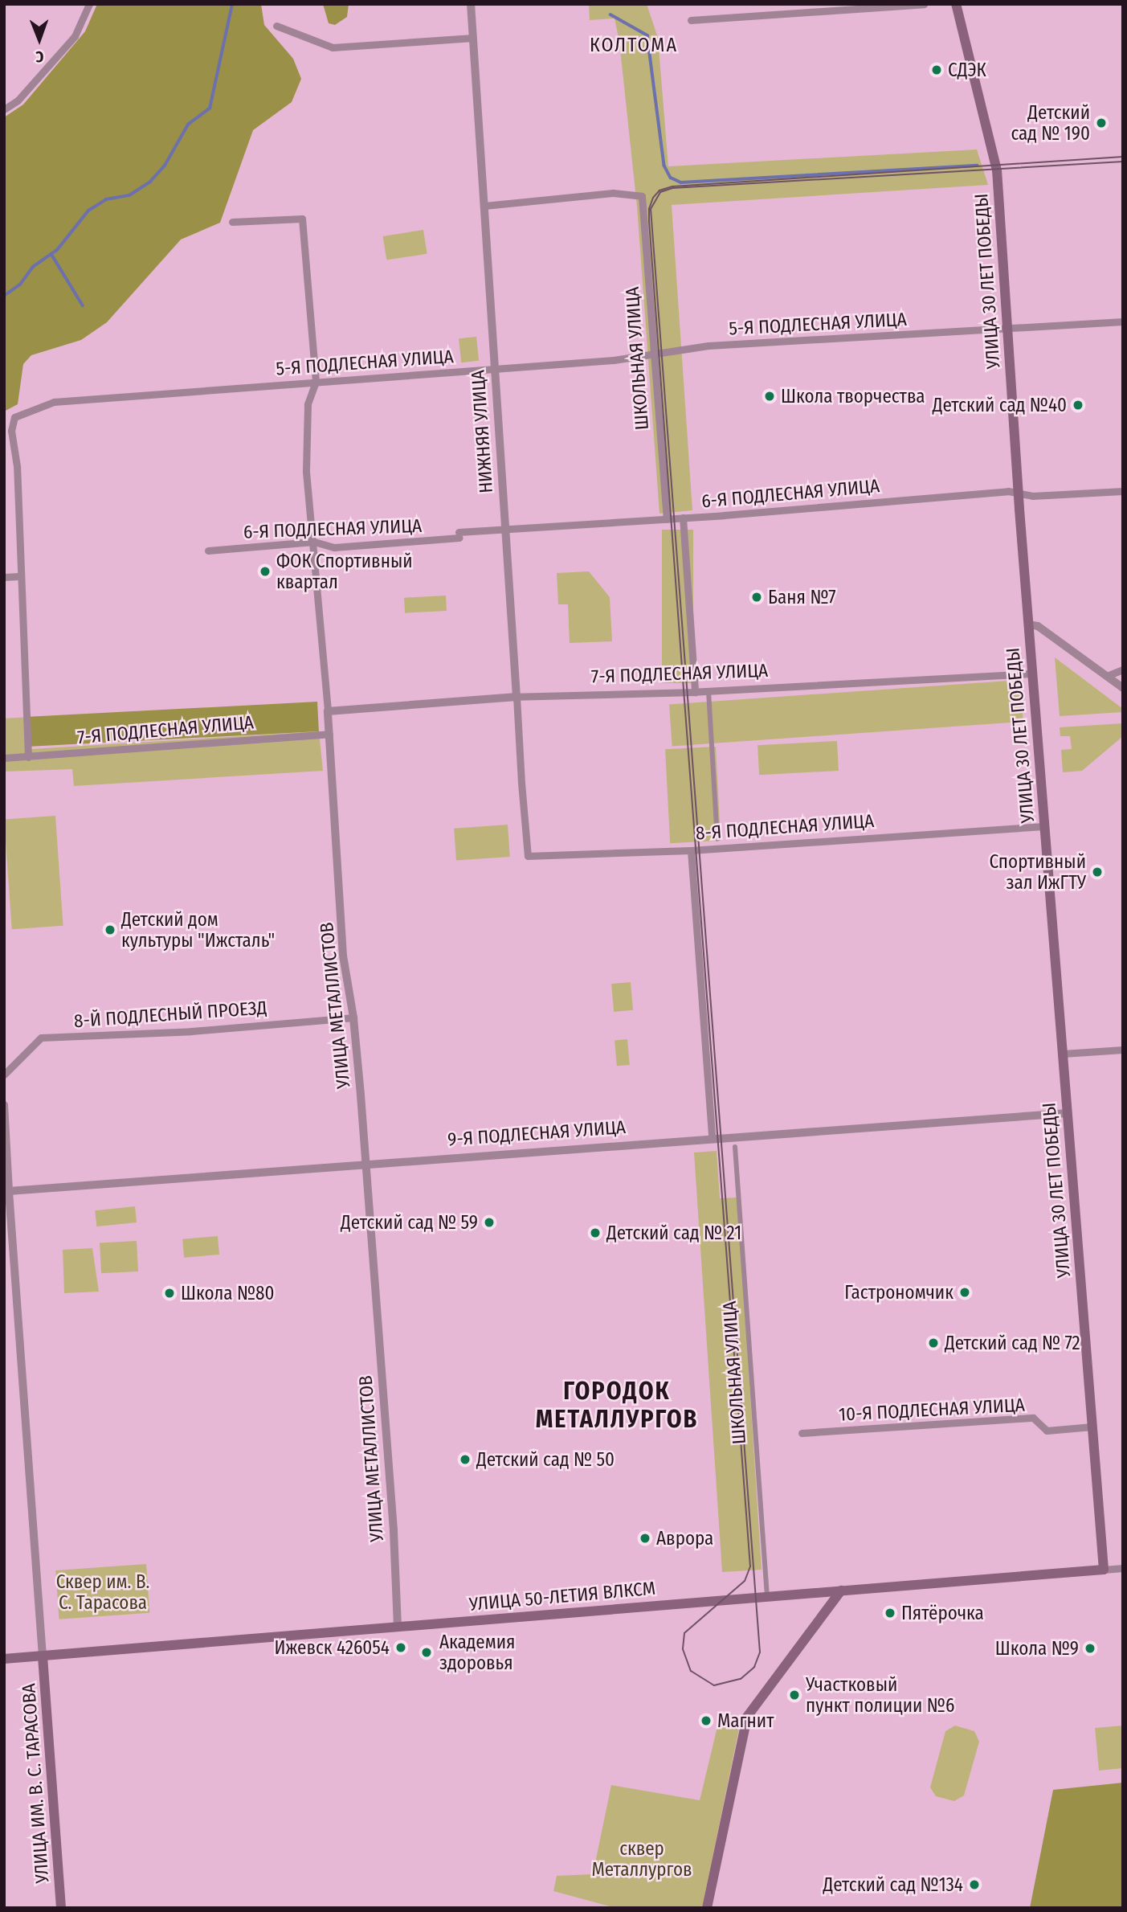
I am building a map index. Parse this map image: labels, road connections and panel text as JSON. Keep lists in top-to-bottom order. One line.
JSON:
{"streets":{"main road":["УЛИЦА 30 ЛЕТ ПОБЕДЫ","УЛИЦА 50-ЛЕТИЯ ВЛКСМ","УЛИЦА ИМ. В. С. ТАРАСОВА"],"street":["5-Я ПОДЛЕСНАЯ УЛИЦА","ШКОЛЬНАЯ УЛИЦА","НИЖНЯЯ УЛИЦА","6-Я ПОДЛЕСНАЯ УЛИЦА","7-Я ПОДЛЕСНАЯ УЛИЦА","8-Я ПОДЛЕСНАЯ УЛИЦА","УЛИЦА МЕТАЛЛИСТОВ","8-Й ПОДЛЕСНЫЙ ПРОЕЗД","9-Я ПОДЛЕСНАЯ УЛИЦА","10-Я ПОДЛЕСНАЯ УЛИЦА"]},"crossings":[["УЛИЦА 30 ЛЕТ ПОБЕДЫ","5-Я ПОДЛЕСНАЯ УЛИЦА"],["УЛИЦА 30 ЛЕТ ПОБЕДЫ","6-Я ПОДЛЕСНАЯ УЛИЦА"],["УЛИЦА 30 ЛЕТ ПОБЕДЫ","7-Я ПОДЛЕСНАЯ УЛИЦА"],["УЛИЦА 30 ЛЕТ ПОБЕДЫ","8-Я ПОДЛЕСНАЯ УЛИЦА"],["УЛИЦА 30 ЛЕТ ПОБЕДЫ","9-Я ПОДЛЕСНАЯ УЛИЦА"],["УЛИЦА 30 ЛЕТ ПОБЕДЫ","10-Я ПОДЛЕСНАЯ УЛИЦА"],["УЛИЦА 30 ЛЕТ ПОБЕДЫ","УЛИЦА 50-ЛЕТИЯ ВЛКСМ"],["5-Я ПОДЛЕСНАЯ УЛИЦА","ШКОЛЬНАЯ УЛИЦА"],["5-Я ПОДЛЕСНАЯ УЛИЦА","НИЖНЯЯ УЛИЦА"],["5-Я ПОДЛЕСНАЯ УЛИЦА","УЛИЦА МЕТАЛЛИСТОВ"],["ШКОЛЬНАЯ УЛИЦА","НИЖНЯЯ УЛИЦА"],["ШКОЛЬНАЯ УЛИЦА","6-Я ПОДЛЕСНАЯ УЛИЦА"],["ШКОЛЬНАЯ УЛИЦА","УЛИЦА 50-ЛЕТИЯ ВЛКСМ"],["НИЖНЯЯ УЛИЦА","6-Я ПОДЛЕСНАЯ УЛИЦА"],["НИЖНЯЯ УЛИЦА","7-Я ПОДЛЕСНАЯ УЛИЦА"],["НИЖНЯЯ УЛИЦА","8-Я ПОДЛЕСНАЯ УЛИЦА"],["6-Я ПОДЛЕСНАЯ УЛИЦА","УЛИЦА МЕТАЛЛИСТОВ"],["7-Я ПОДЛЕСНАЯ УЛИЦА","УЛИЦА МЕТАЛЛИСТОВ"],["УЛИЦА МЕТАЛЛИСТОВ","8-Й ПОДЛЕСНЫЙ ПРОЕЗД"],["УЛИЦА МЕТАЛЛИСТОВ","9-Я ПОДЛЕСНАЯ УЛИЦА"],["УЛИЦА МЕТАЛЛИСТОВ","УЛИЦА 50-ЛЕТИЯ ВЛКСМ"],["УЛИЦА 50-ЛЕТИЯ ВЛКСМ","УЛИЦА ИМ. В. С. ТАРАСОВА"]],"districts":["КОЛТОМА","ГОРОДОК МЕТАЛЛУРГОВ"],"parks":["Сквер им. В. С. Тарасова","сквер Металлургов"],"places":["СДЭК","Детский сад № 190","Школа творчества","Детский сад №40","ФОК Спортивный квартал","Баня №7","Спортивный зал ИжГТУ","Детский дом культуры \"Ижсталь\"","Детский сад № 59","Детский сад № 21","Гастрономчик","Школа №80","Детский сад № 72","Детский сад № 50","Аврора","Пятёрочка","Ижевск 426054","Школа №9","Академия здоровья","Участковый пункт полиции №6","Магнит","Детский сад №134"],"north":"bottom"}
